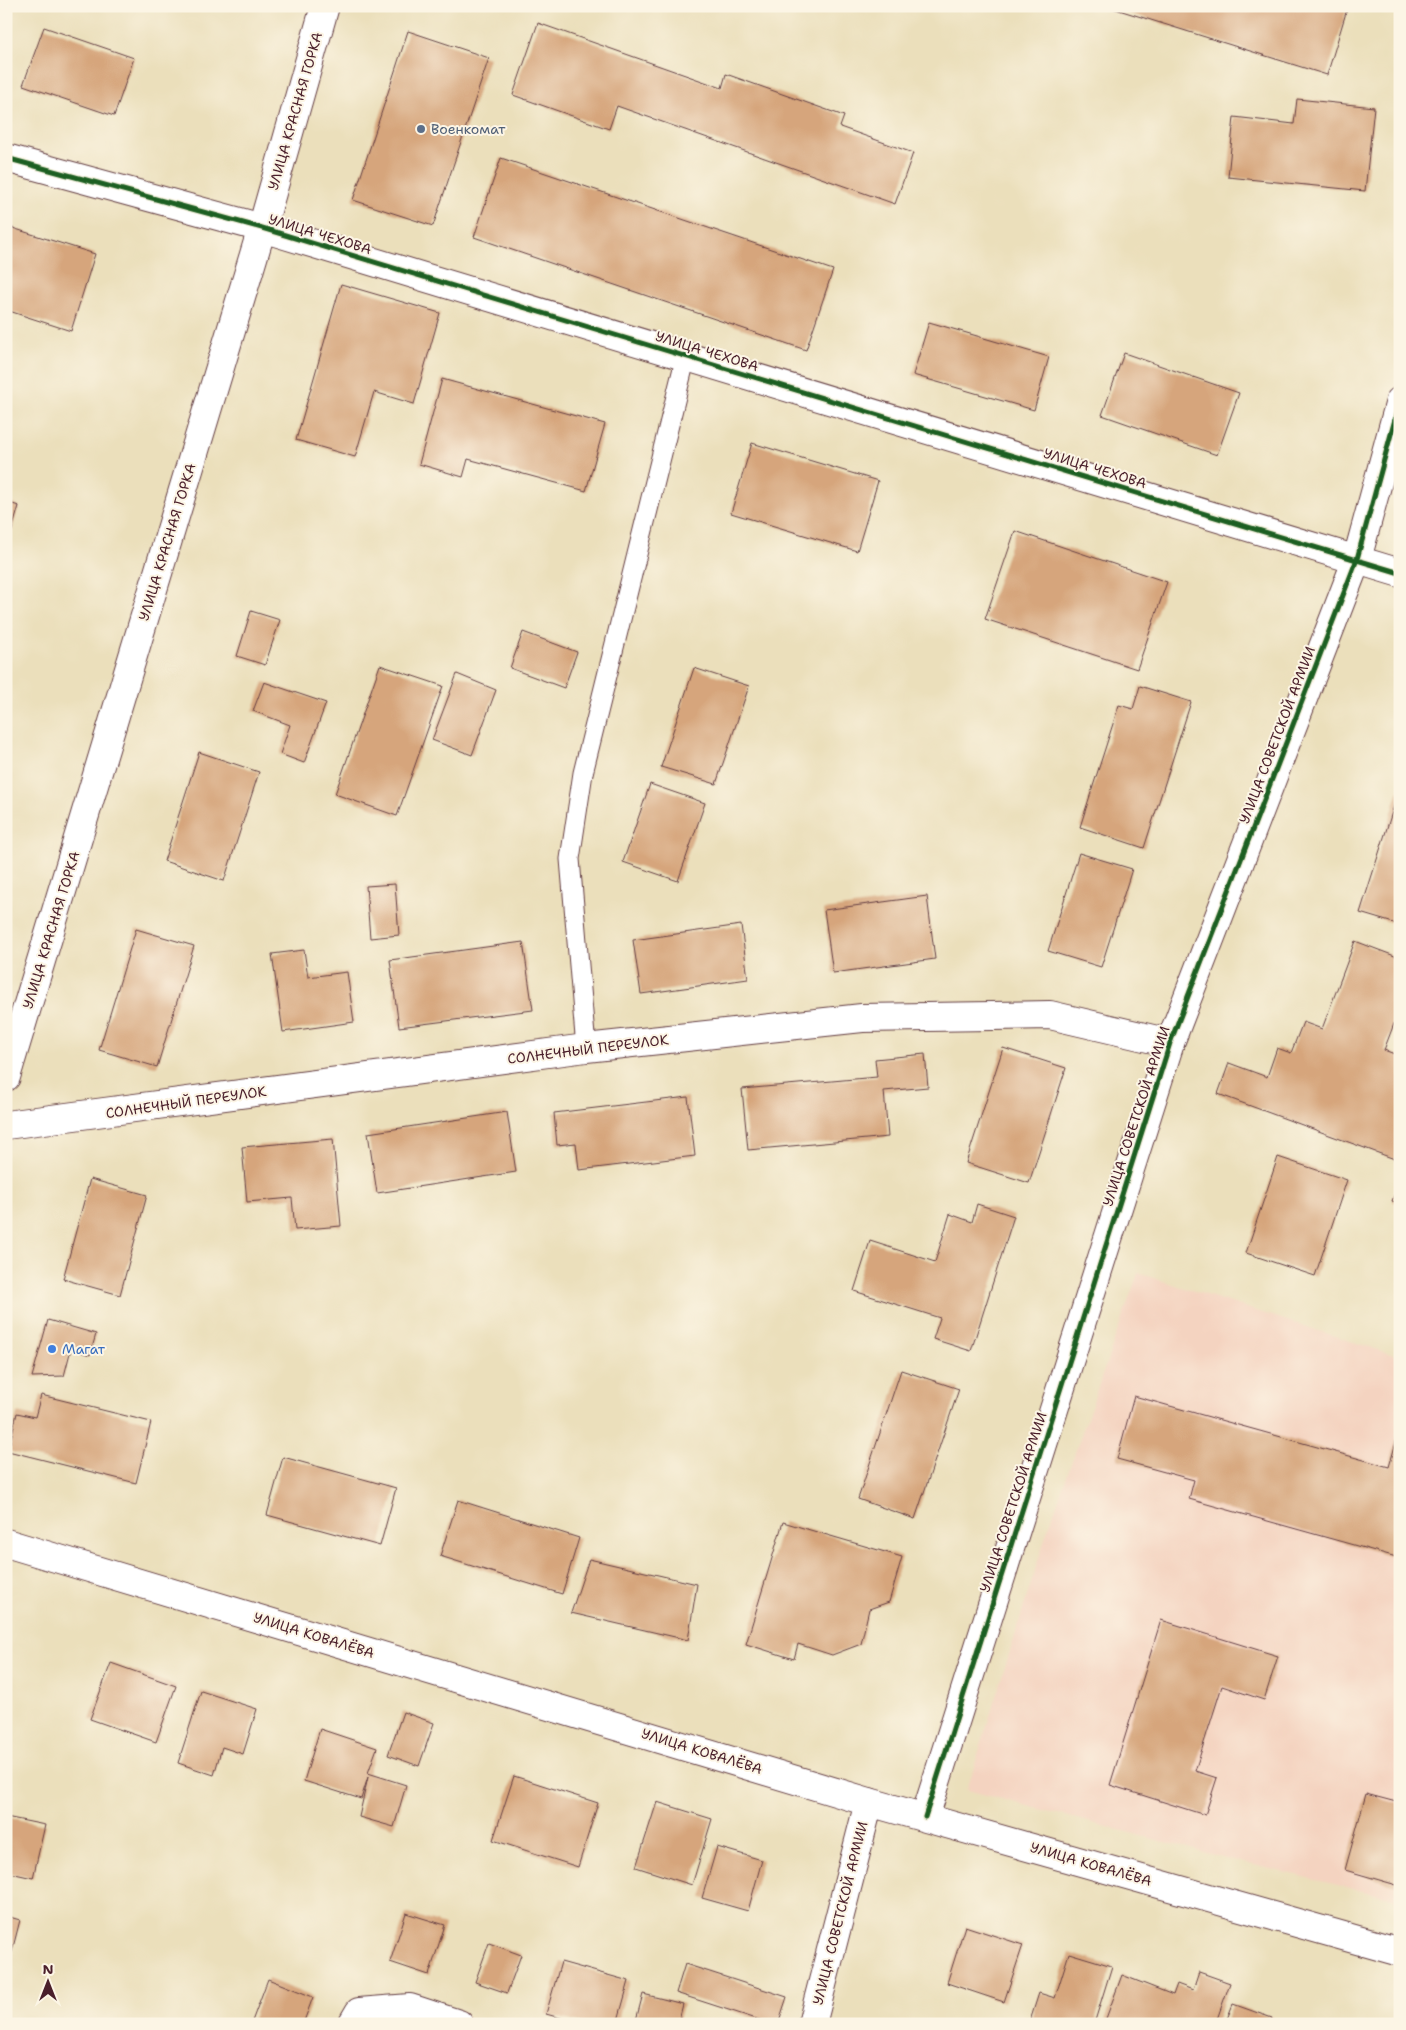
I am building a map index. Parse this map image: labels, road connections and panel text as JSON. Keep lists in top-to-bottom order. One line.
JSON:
{"streets":{"street":["УЛИЦА КРАСНАЯ ГОРКА","УЛИЦА ЧЕХОВА","УЛИЦА СОВЕТСКОЙ АРМИИ","СОЛНЕЧНЫЙ ПЕРЕУЛОК","УЛИЦА КОВАЛЁВА"]},"crossings":[["УЛИЦА КРАСНАЯ ГОРКА","УЛИЦА ЧЕХОВА"],["УЛИЦА ЧЕХОВА","УЛИЦА СОВЕТСКОЙ АРМИИ"],["УЛИЦА СОВЕТСКОЙ АРМИИ","СОЛНЕЧНЫЙ ПЕРЕУЛОК"],["УЛИЦА СОВЕТСКОЙ АРМИИ","УЛИЦА КОВАЛЁВА"]],"places":["Военкомат","Магат"],"north":"top"}
